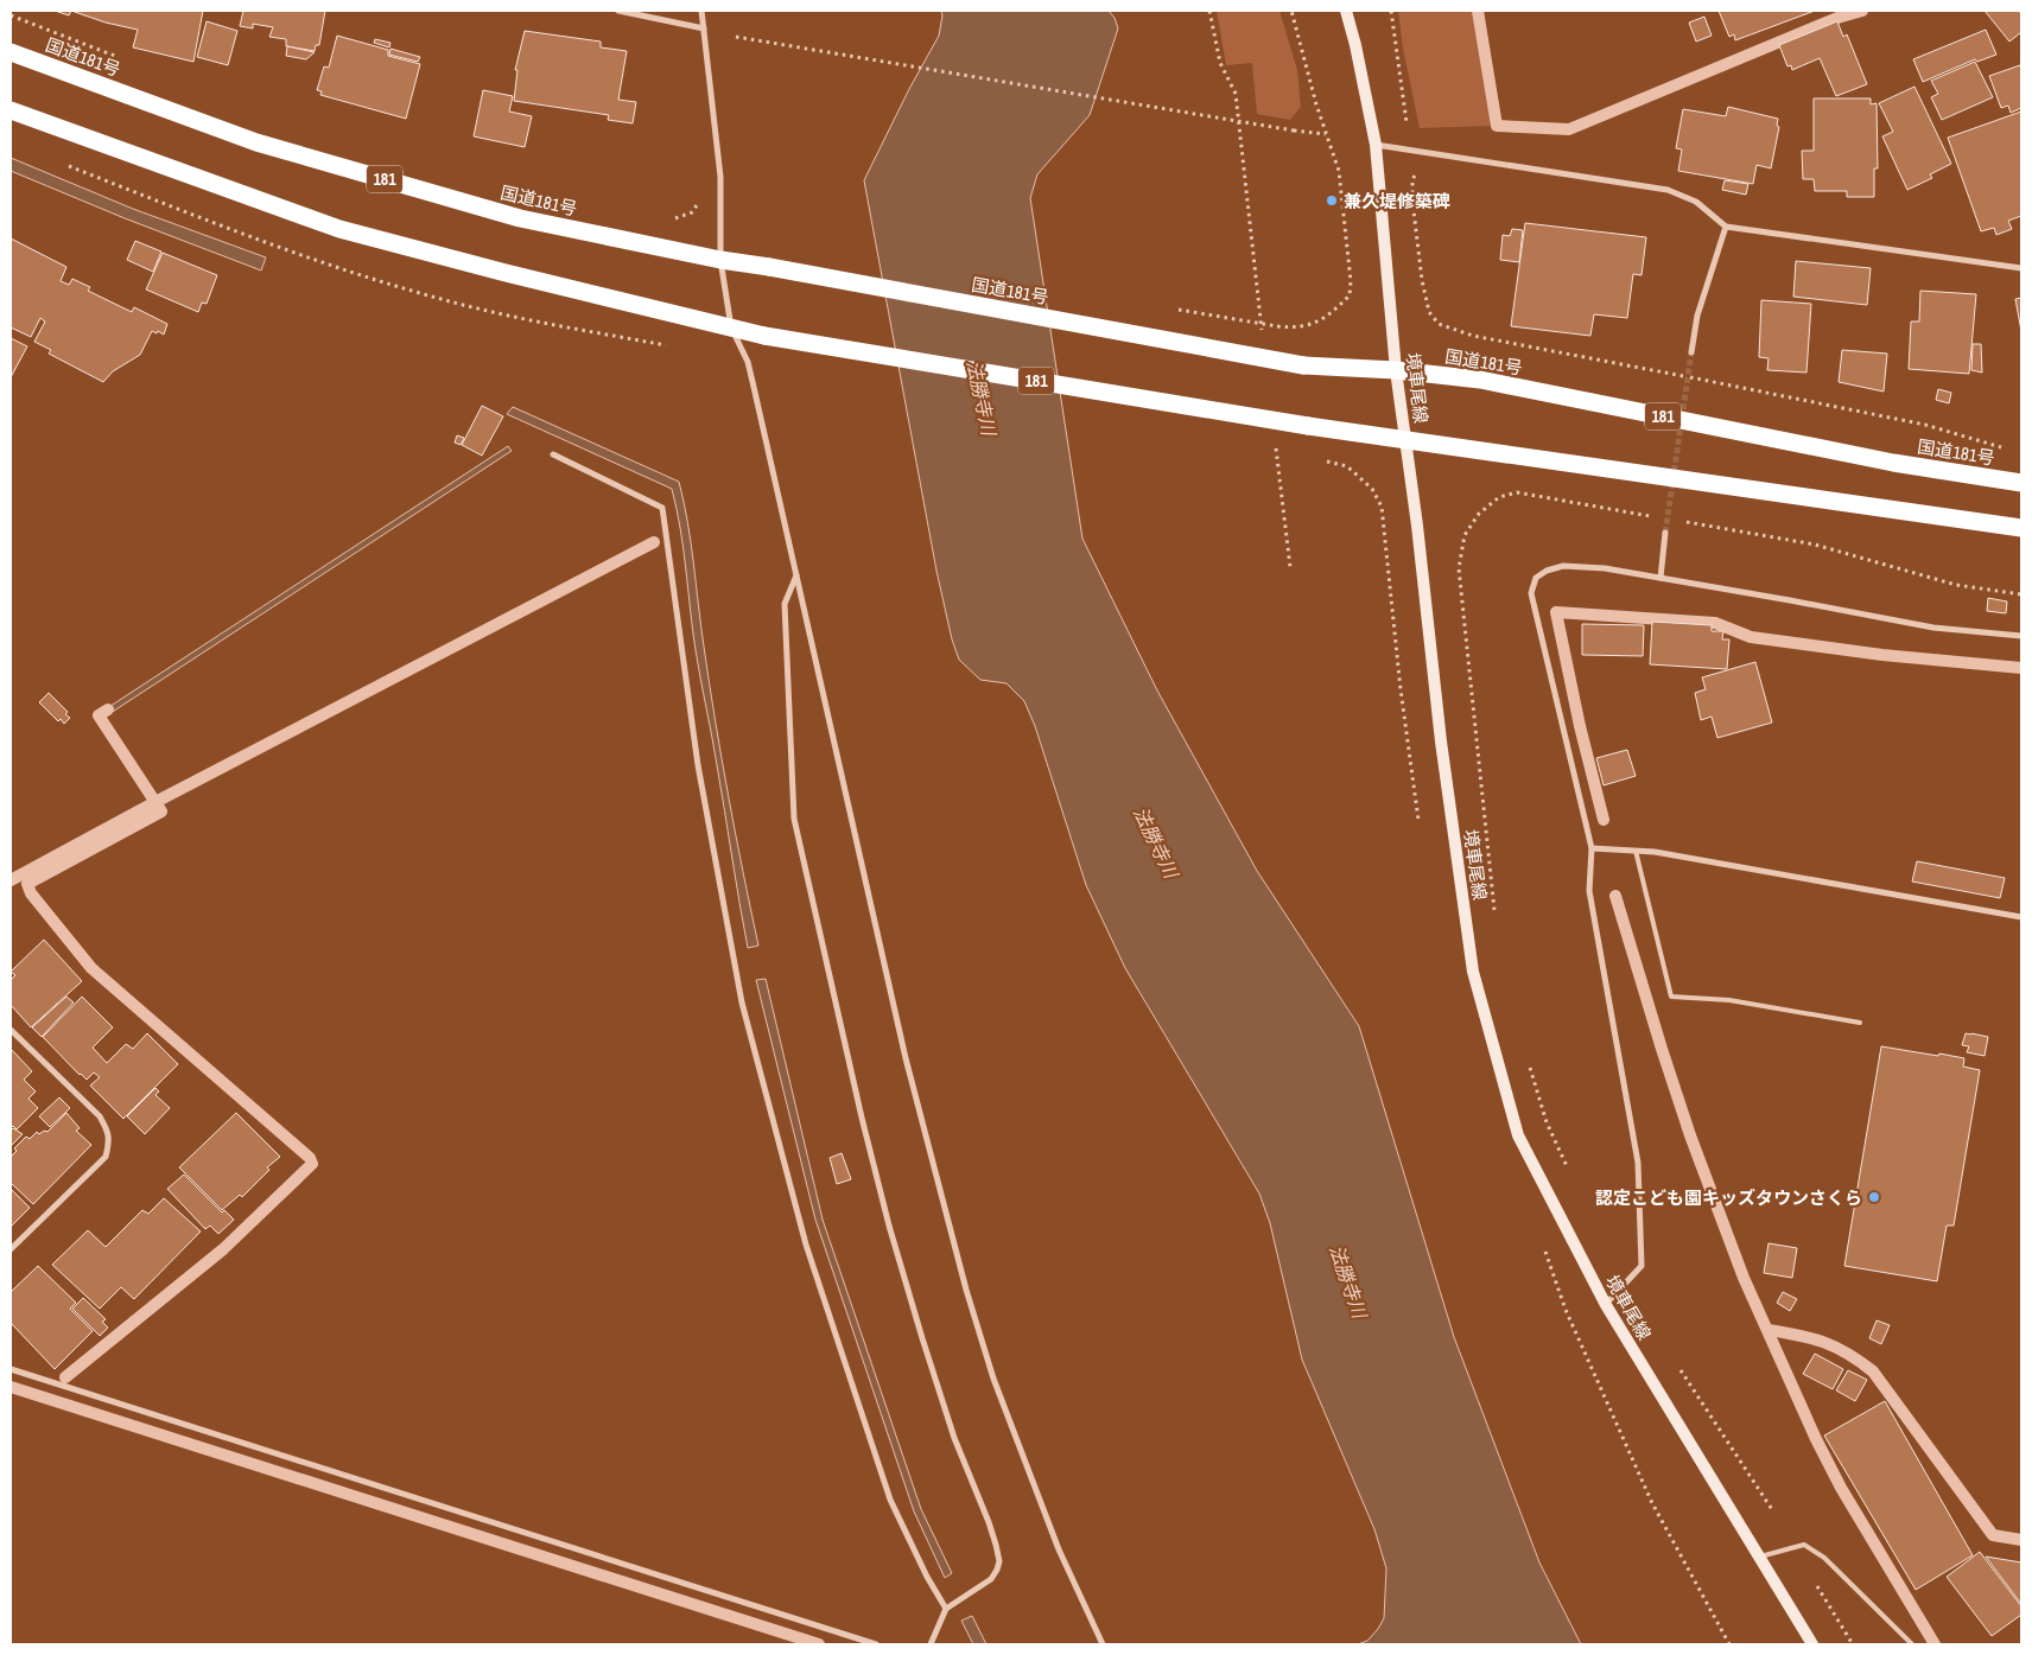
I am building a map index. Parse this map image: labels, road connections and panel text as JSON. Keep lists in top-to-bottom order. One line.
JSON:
{"streets":{"highway":["国道181号","181"],"main road":["境車尾線"]},"crossings":[["国道181号","境車尾線"],["181","境車尾線"]],"water":["法勝寺川"],"places":["兼久堤修築碑","認定こども園キッズタウンさくら"]}
